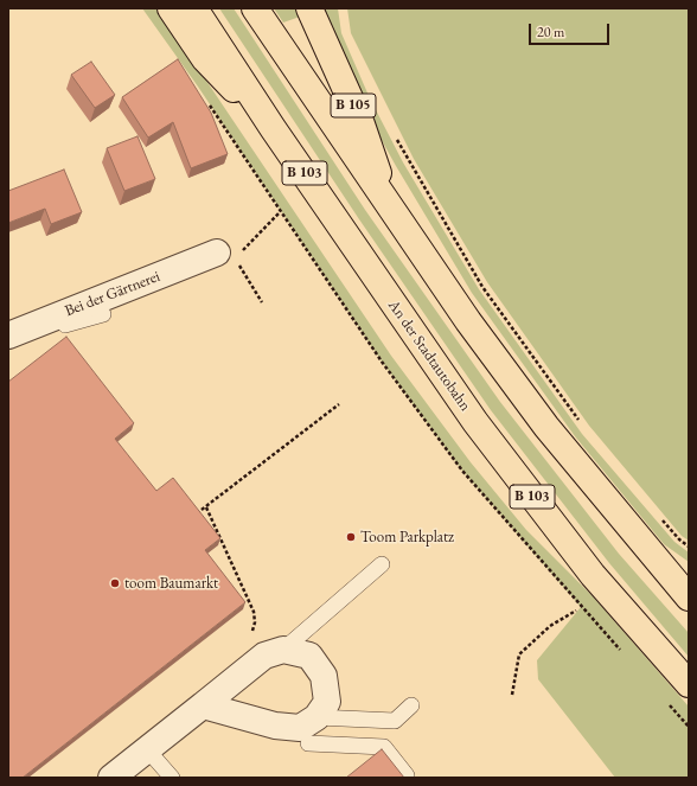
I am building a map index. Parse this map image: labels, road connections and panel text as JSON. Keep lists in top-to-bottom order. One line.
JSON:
{"streets":{"highway":["B 105","B 103","An der Stadtautobahn"],"street":["Bei der Gärtnerei"]},"places":["Toom Parkplatz","toom Baumarkt"],"scale_bar":"20 m"}
